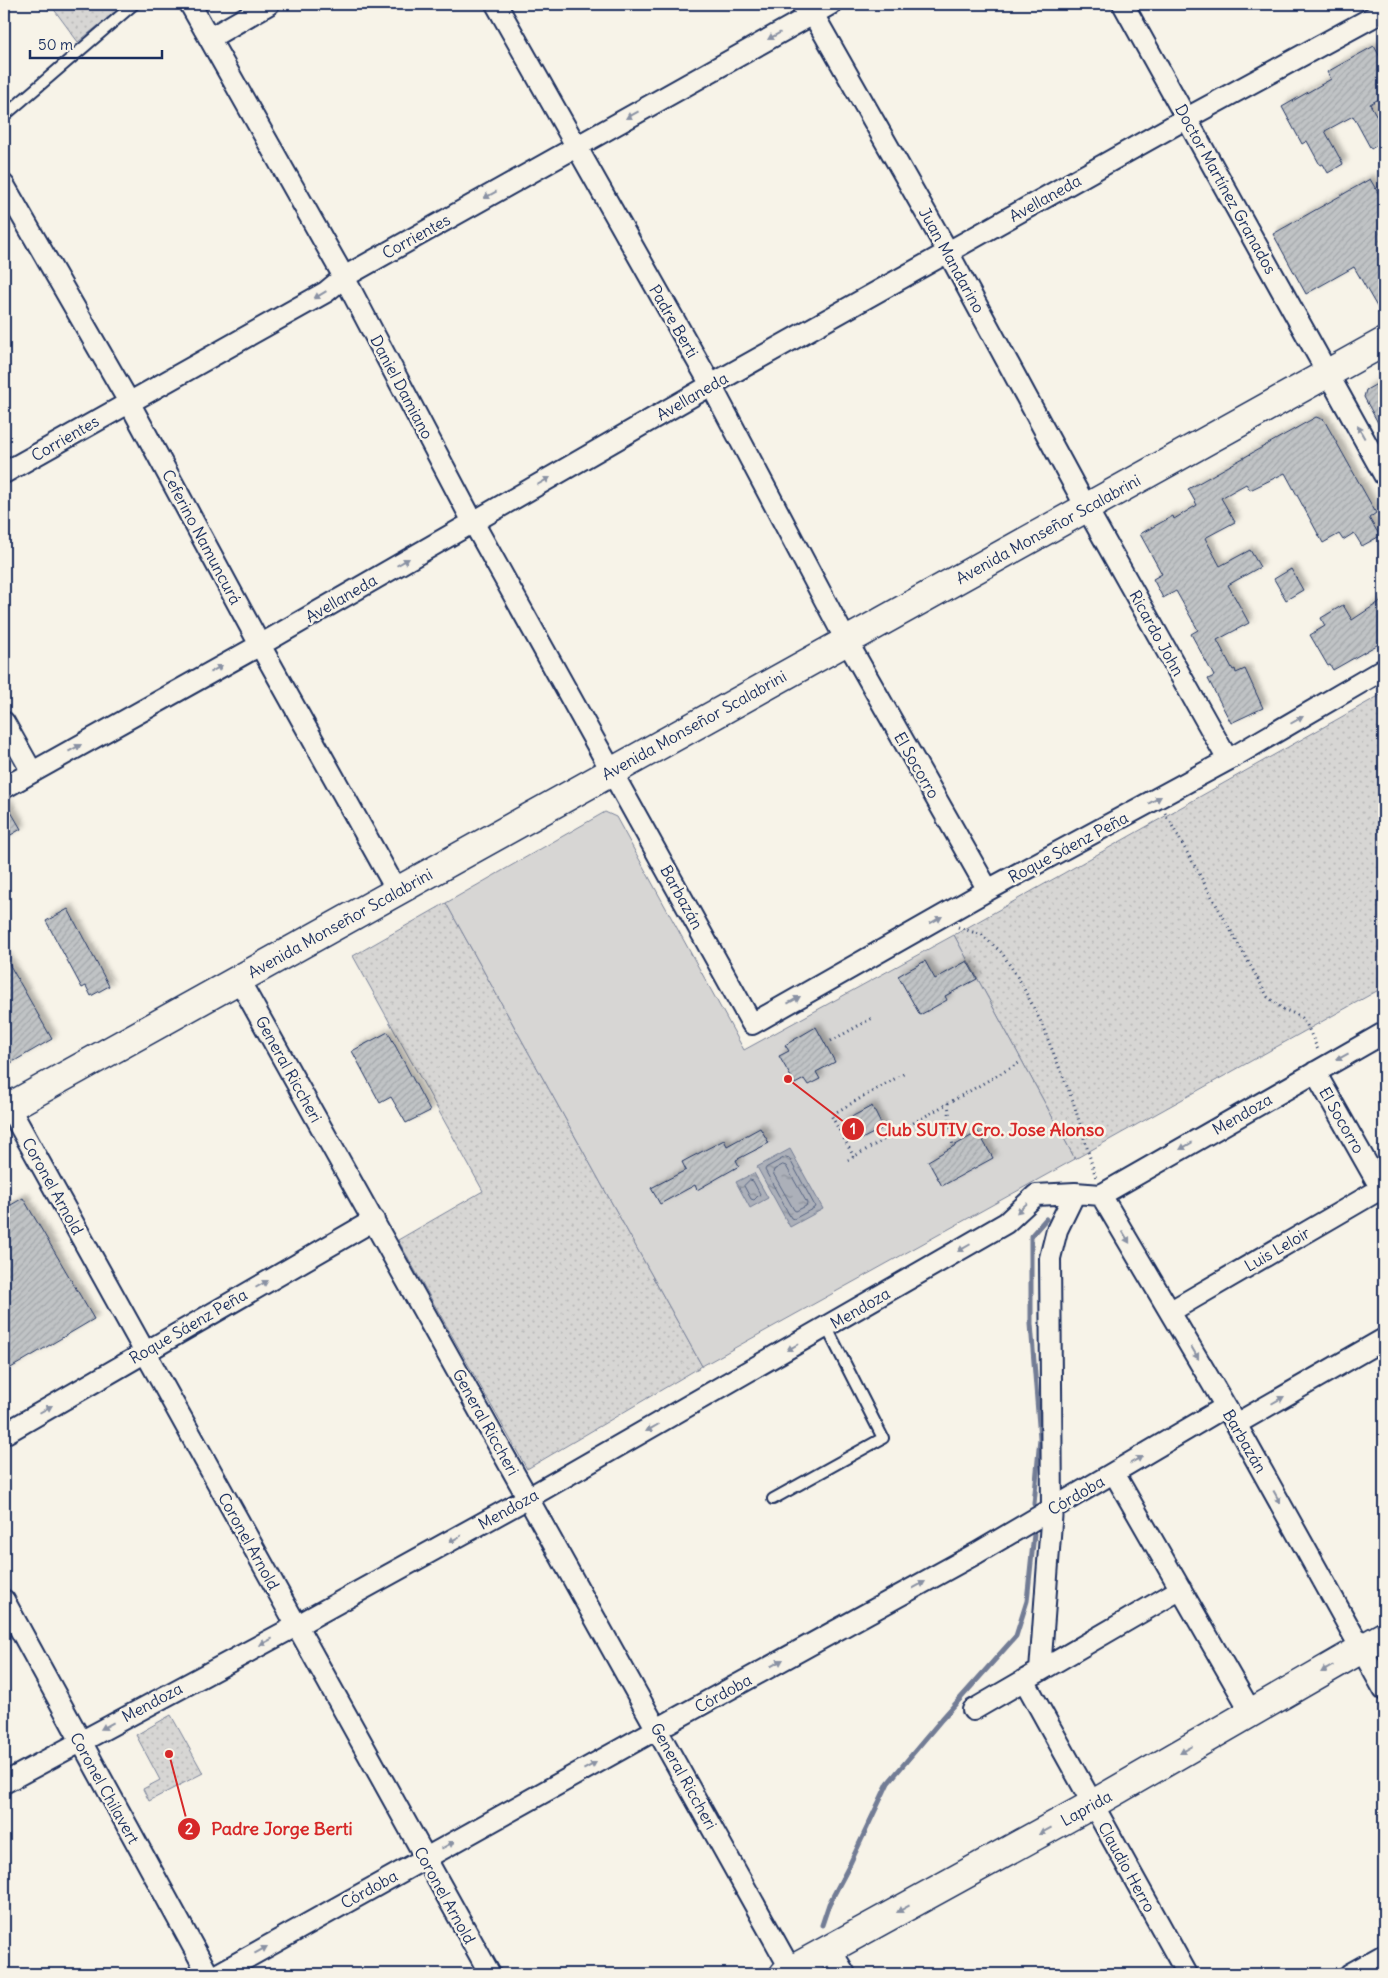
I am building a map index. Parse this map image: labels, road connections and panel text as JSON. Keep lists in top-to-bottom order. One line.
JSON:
{"streets":{"main road":["Avenida Monseñor Scalabrini","Laprida"],"street":["Doctor Martínez Granados","Avellaneda","Corrientes","Juan Mandarino","Padre Berti","Daniel Damiano","Ceferino Namuncurá","Ricardo John","El Socorro","Roque Sáenz Peña","Barbazán","General Riccheri","Mendoza","Coronel Arnold","Luis Leloir","Córdoba","Coronel Chilavert","Claudio Herro"]},"crossings":[["Doctor Martínez Granados","Avellaneda"],["Doctor Martínez Granados","Avenida Monseñor Scalabrini"],["Avellaneda","Juan Mandarino"],["Avellaneda","Padre Berti"],["Avellaneda","Daniel Damiano"],["Avellaneda","Ceferino Namuncurá"],["Corrientes","Juan Mandarino"],["Corrientes","Padre Berti"],["Corrientes","Daniel Damiano"],["Corrientes","Ceferino Namuncurá"],["Juan Mandarino","Avenida Monseñor Scalabrini"],["Juan Mandarino","Ricardo John"],["Padre Berti","Avenida Monseñor Scalabrini"],["Padre Berti","El Socorro"],["Daniel Damiano","Avenida Monseñor Scalabrini"],["Daniel Damiano","Barbazán"],["Avenida Monseñor Scalabrini","Ceferino Namuncurá"],["Avenida Monseñor Scalabrini","Ricardo John"],["Avenida Monseñor Scalabrini","El Socorro"],["Avenida Monseñor Scalabrini","Barbazán"],["Avenida Monseñor Scalabrini","General Riccheri"],["Avenida Monseñor Scalabrini","Coronel Arnold"],["Ricardo John","Roque Sáenz Peña"],["El Socorro","Roque Sáenz Peña"],["El Socorro","Mendoza"],["El Socorro","Luis Leloir"],["Roque Sáenz Peña","Barbazán"],["Roque Sáenz Peña","General Riccheri"],["Roque Sáenz Peña","Coronel Arnold"],["Barbazán","Mendoza"],["Barbazán","Luis Leloir"],["Barbazán","Córdoba"],["Barbazán","Laprida"],["General Riccheri","Mendoza"],["General Riccheri","Córdoba"],["General Riccheri","Laprida"],["Mendoza","Coronel Arnold"],["Mendoza","Coronel Chilavert"],["Coronel Arnold","Córdoba"],["Laprida","Claudio Herro"]],"one_way":["Avellaneda","Corrientes","Roque Sáenz Peña","Mendoza","Córdoba","Laprida"],"places":["Club SUTIV Cro. Jose Alonso","Padre Jorge Berti"],"scale_bar":"50 m"}
